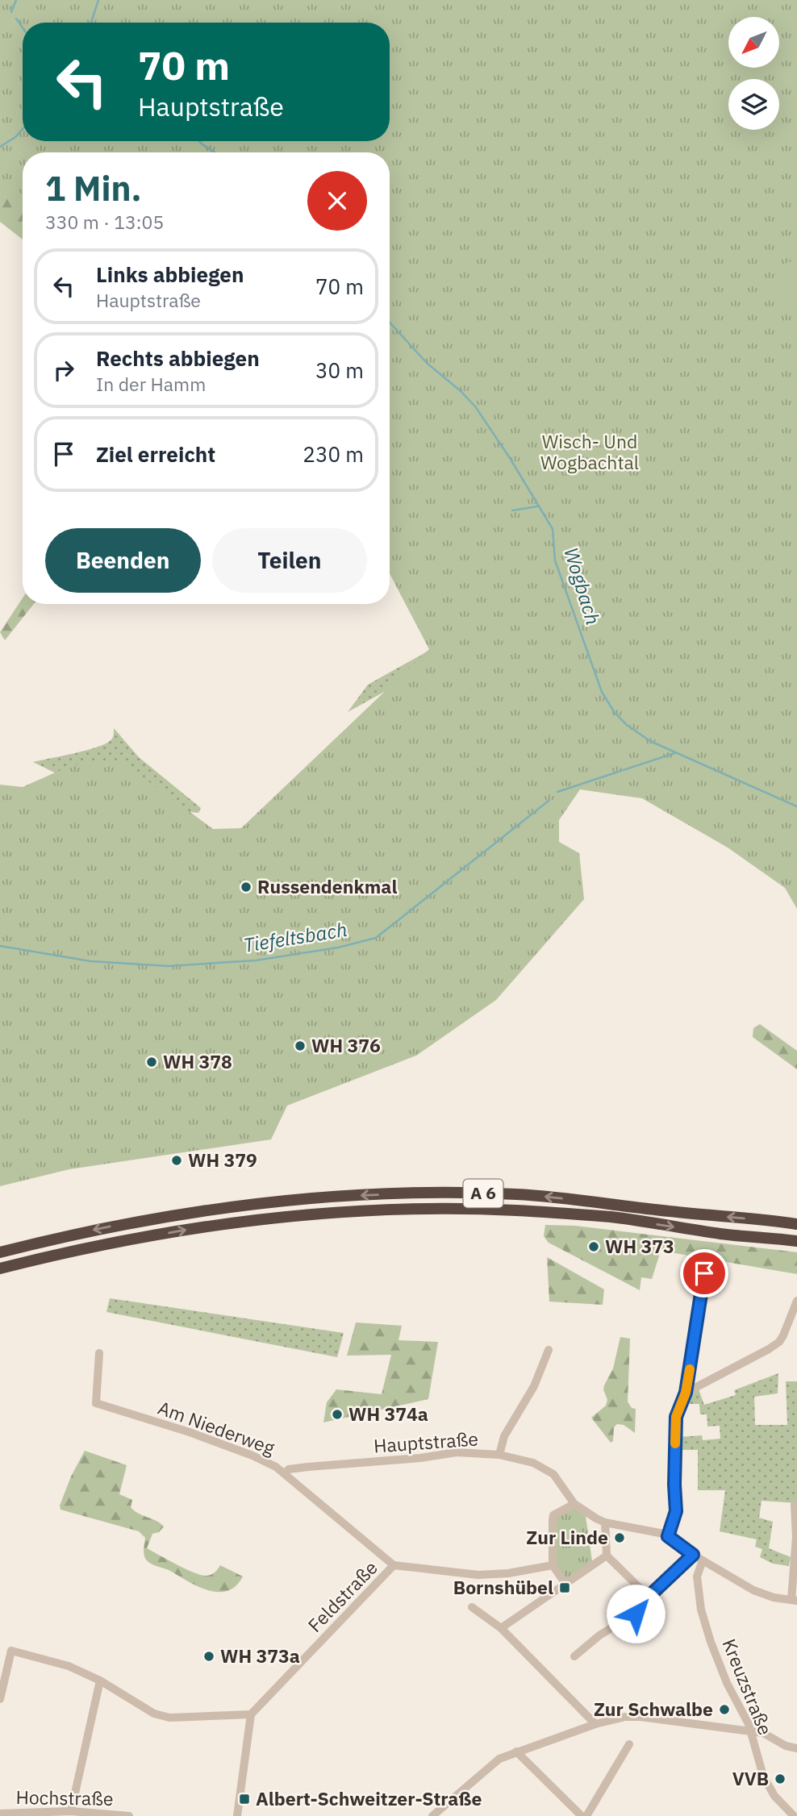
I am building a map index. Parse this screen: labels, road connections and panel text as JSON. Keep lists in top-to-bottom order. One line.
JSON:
{"streets":{"highway":["A 6"],"street":["Am Niederweg","Hauptstraße","Feldstraße","Kreuzstraße","Hochstraße"]},"crossings":[["Am Niederweg","Hauptstraße"],["Am Niederweg","Feldstraße"],["Hauptstraße","Kreuzstraße"]],"water":["Wogbach","Tiefeltsbach"],"parks":["Wisch- Und Wogbachtal"],"places":{"other":["Russendenkmal","WH 376","WH 378","WH 379","WH 373","WH 374a","Zur Linde","WH 373a","Zur Schwalbe","VVB"],"transit":["Bornshübel","Albert-Schweitzer-Straße"]},"north":"bottom left","page":{"turn":["70 m","Hauptstraße"],"heading":["1 Min.","330 m · 13:05"],"list":[{"name":"Links abbiegen","note":"Hauptstraße","value":"70 m"},{"name":"Rechts abbiegen","note":"In der Hamm","value":"30 m"},{"name":"Ziel erreicht","value":"230 m"}],"buttons":["Beenden","Teilen"]}}
